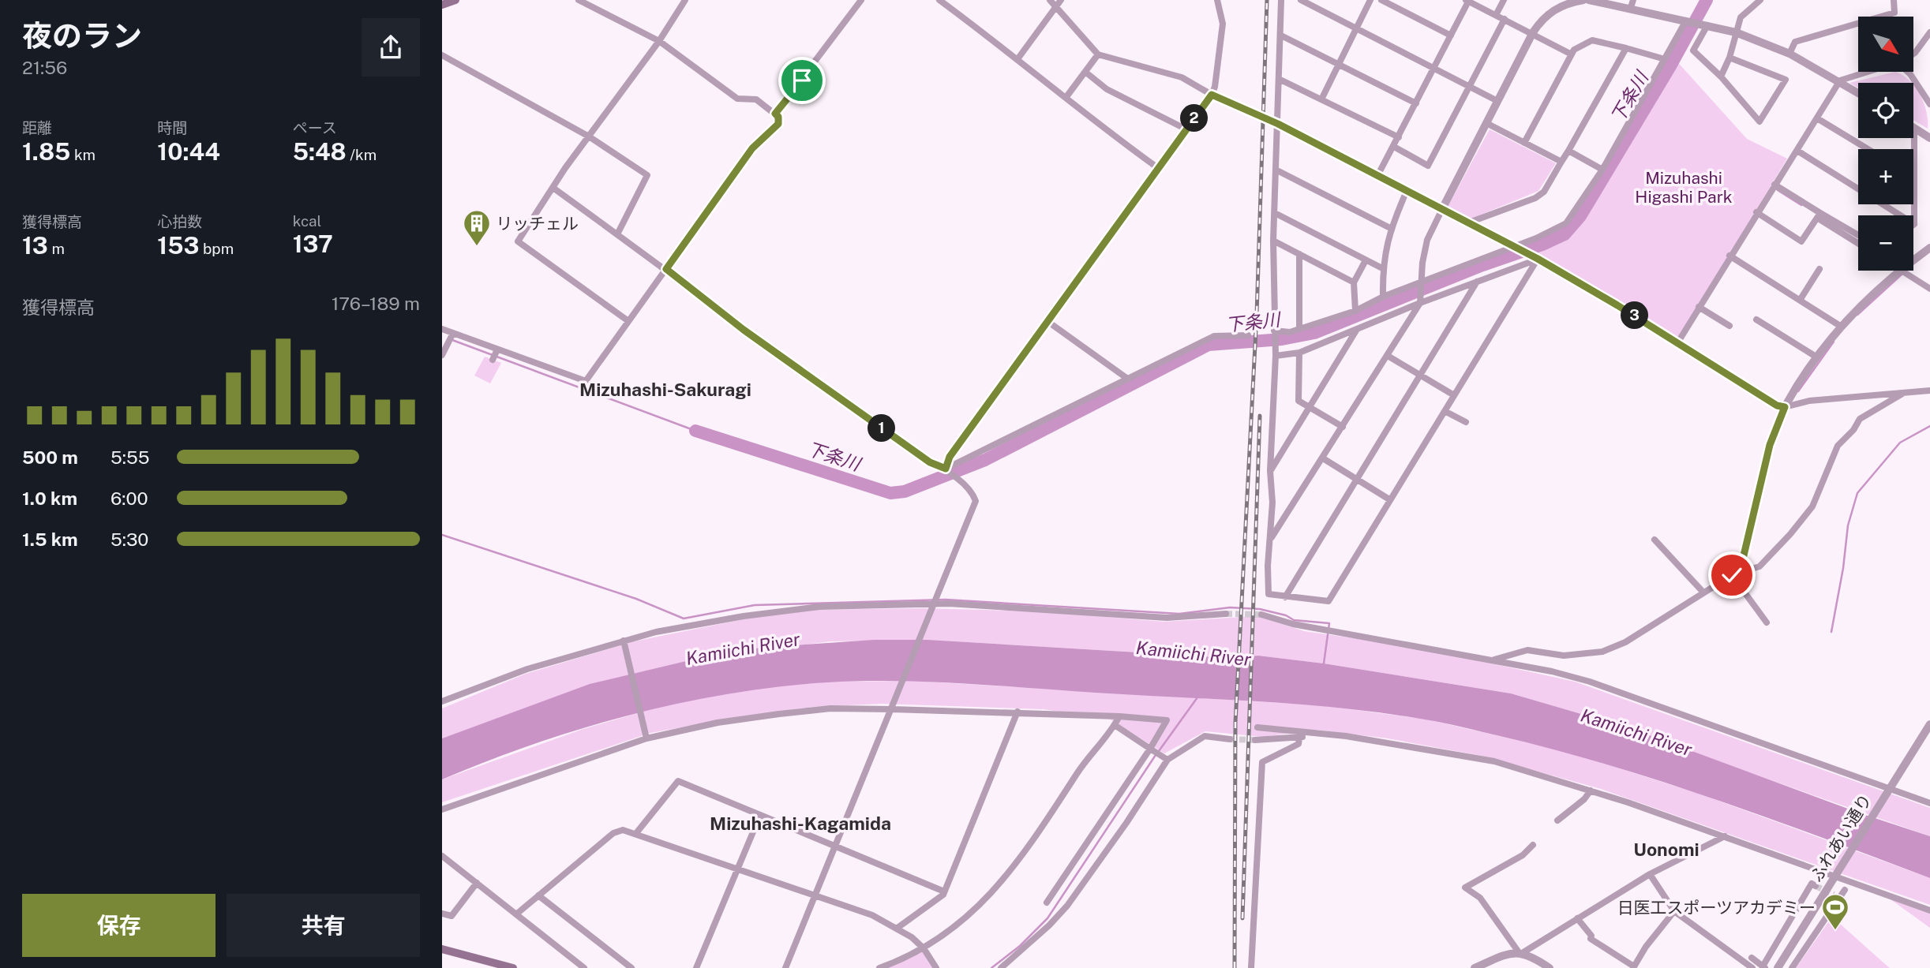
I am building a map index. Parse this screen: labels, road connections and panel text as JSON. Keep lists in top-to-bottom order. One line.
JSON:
{"streets":{"street":["ふれあい通り"]},"districts":["Mizuhashi-Sakuragi","Mizuhashi-Kagamida","Uonomi"],"water":["下条川","Kamiichi River"],"parks":["Mizuhashi Higashi Park"],"places":{"building":["リッチェル"],"sports":["日医工スポーツアカデミー"]},"north":"bottom right","page":{"heading":["夜のラン","21:56"],"map_buttons":["+","−"],"stats":[["距離","1.85 km"],["時間","10:44"],["ペース","5:48 /km"],["獲得標高","13 m"],["心拍数","153 bpm"],["kcal","137"]],"pins":["2","3","1"],"chart":["獲得標高","176–189 m"],"list":[{"name":"500 m","note":"5:55"},{"name":"1.0 km","note":"6:00"},{"name":"1.5 km","note":"5:30"}],"buttons":["保存","共有"]}}
